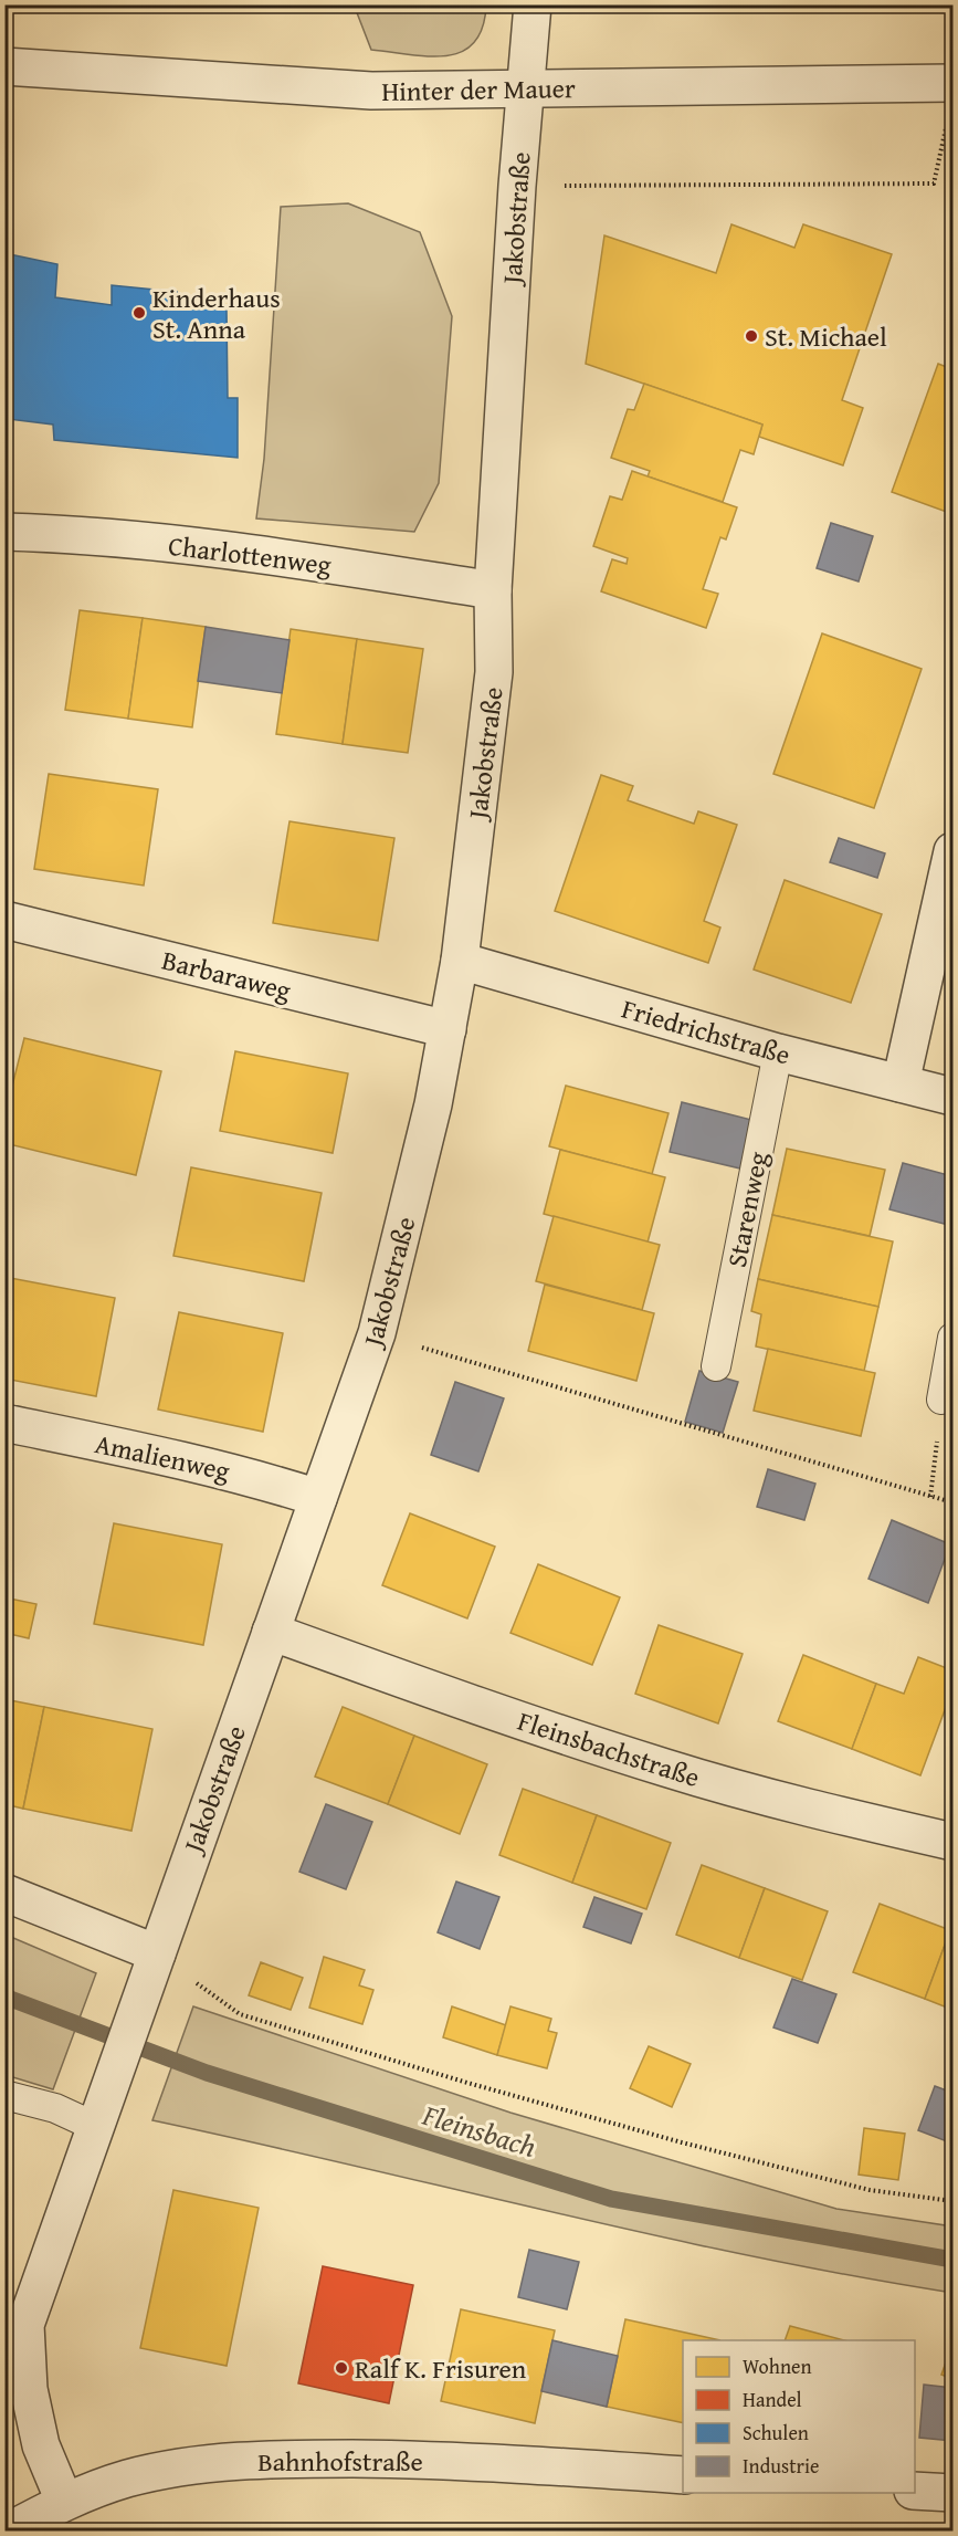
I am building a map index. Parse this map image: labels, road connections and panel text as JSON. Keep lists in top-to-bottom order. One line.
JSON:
{"streets":{"street":["Hinter der Mauer","Jakobstraße","Charlottenweg","Barbaraweg","Friedrichstraße","Amalienweg","Fleinsbachstraße","Bahnhofstraße"],"lane":["Starenweg"]},"crossings":[["Hinter der Mauer","Jakobstraße"],["Jakobstraße","Charlottenweg"],["Jakobstraße","Barbaraweg"],["Jakobstraße","Friedrichstraße"],["Jakobstraße","Amalienweg"],["Jakobstraße","Fleinsbachstraße"],["Jakobstraße","Bahnhofstraße"],["Friedrichstraße","Starenweg"]],"water":["Fleinsbach"],"places":["Kinderhaus St. Anna","St. Michael","Ralf K. Frisuren"],"legend":["Wohnen","Handel","Schulen","Industrie"]}
